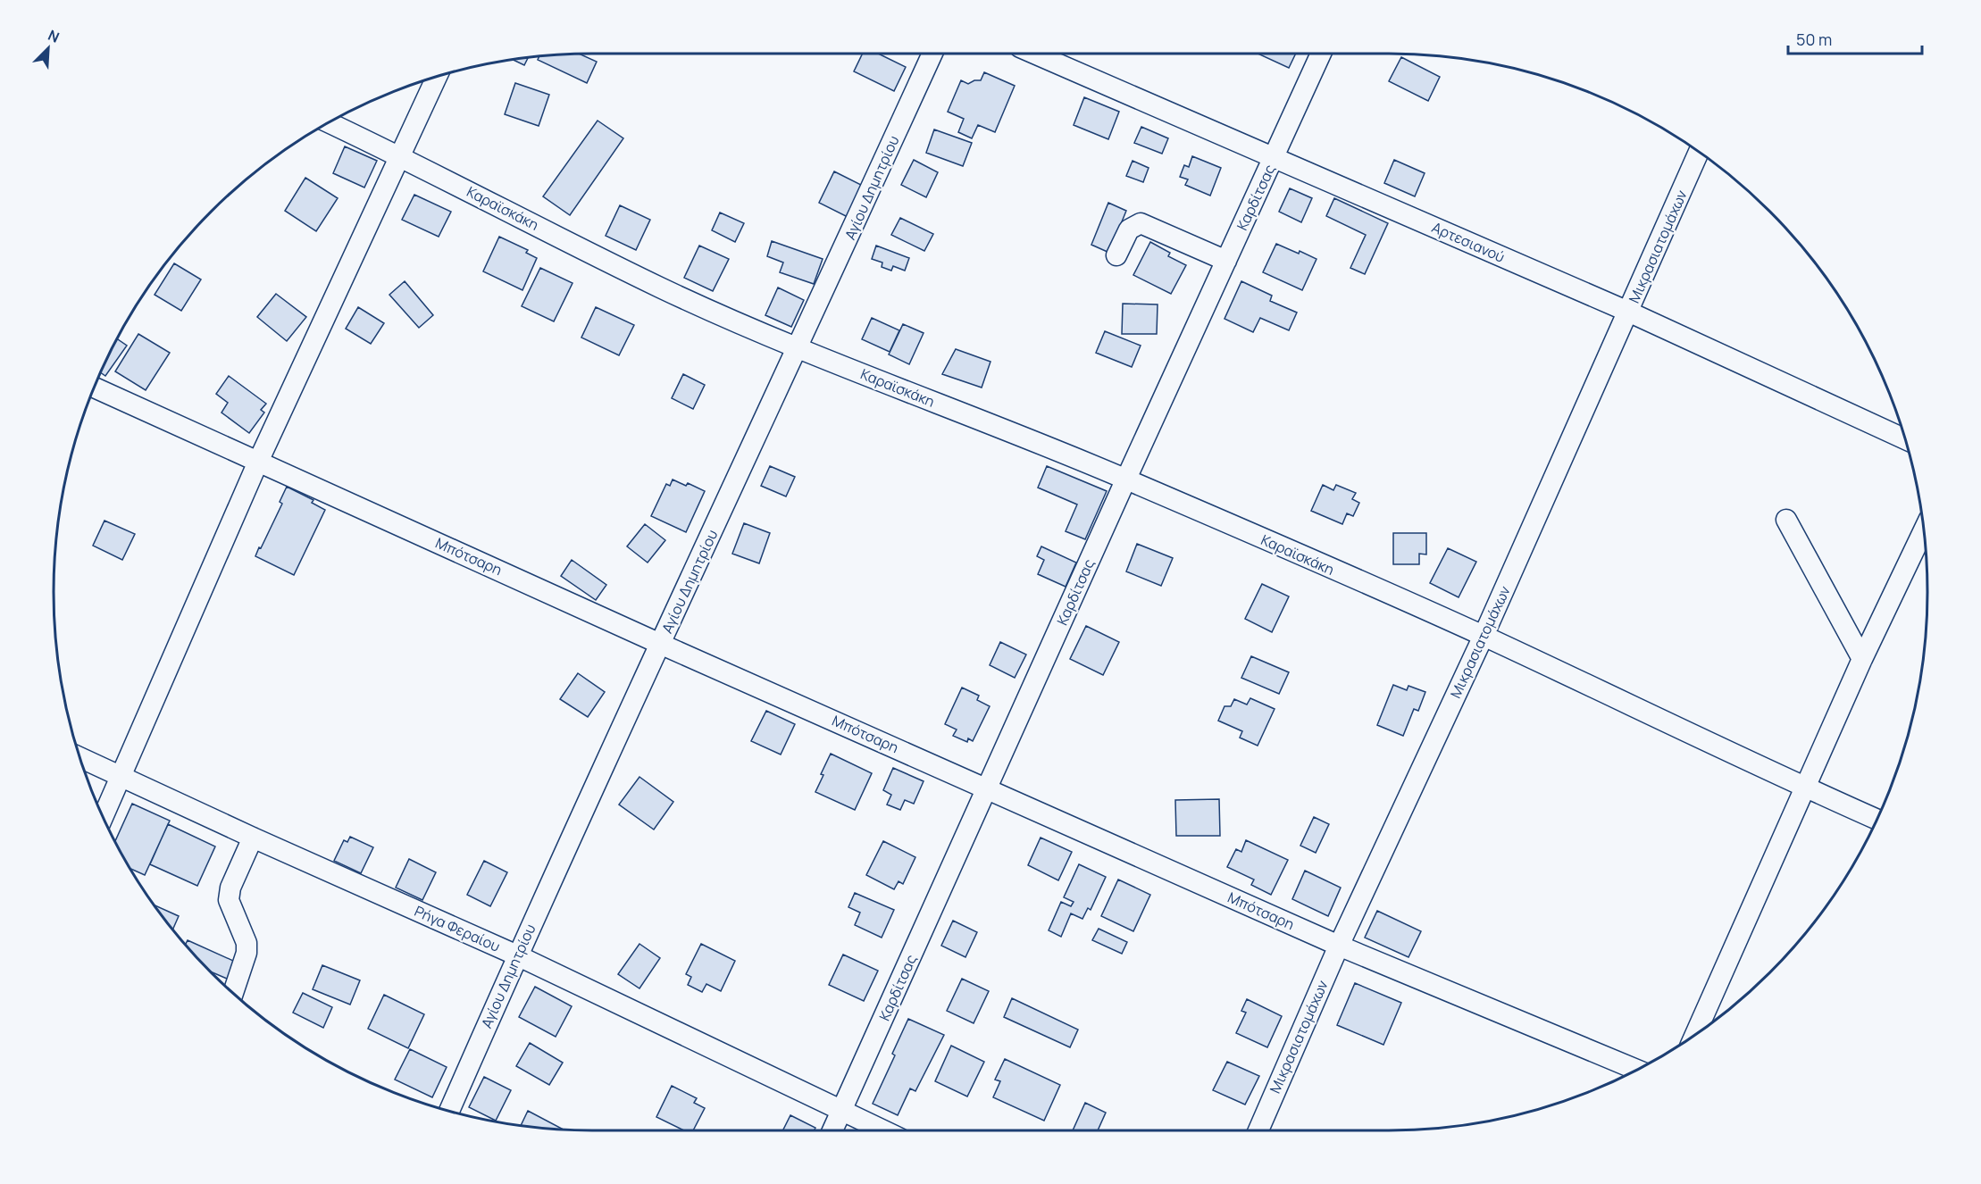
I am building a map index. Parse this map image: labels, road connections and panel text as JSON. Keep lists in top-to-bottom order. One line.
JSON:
{"streets":{"street":["Αγίου Δημητρίου","Καρδίτσας","Καραϊσκάκη","Αρτεσιανού","Μικρασιατομάχων","Μπότσαρη","Ρήγα Φεραίου"]},"crossings":[["Αγίου Δημητρίου","Καραϊσκάκη"],["Αγίου Δημητρίου","Μπότσαρη"],["Αγίου Δημητρίου","Ρήγα Φεραίου"],["Καρδίτσας","Καραϊσκάκη"],["Καρδίτσας","Αρτεσιανού"],["Καρδίτσας","Μπότσαρη"],["Καρδίτσας","Ρήγα Φεραίου"],["Καραϊσκάκη","Μικρασιατομάχων"],["Αρτεσιανού","Μικρασιατομάχων"],["Μικρασιατομάχων","Μπότσαρη"]],"scale_bar":"50 m","north":"top right"}
